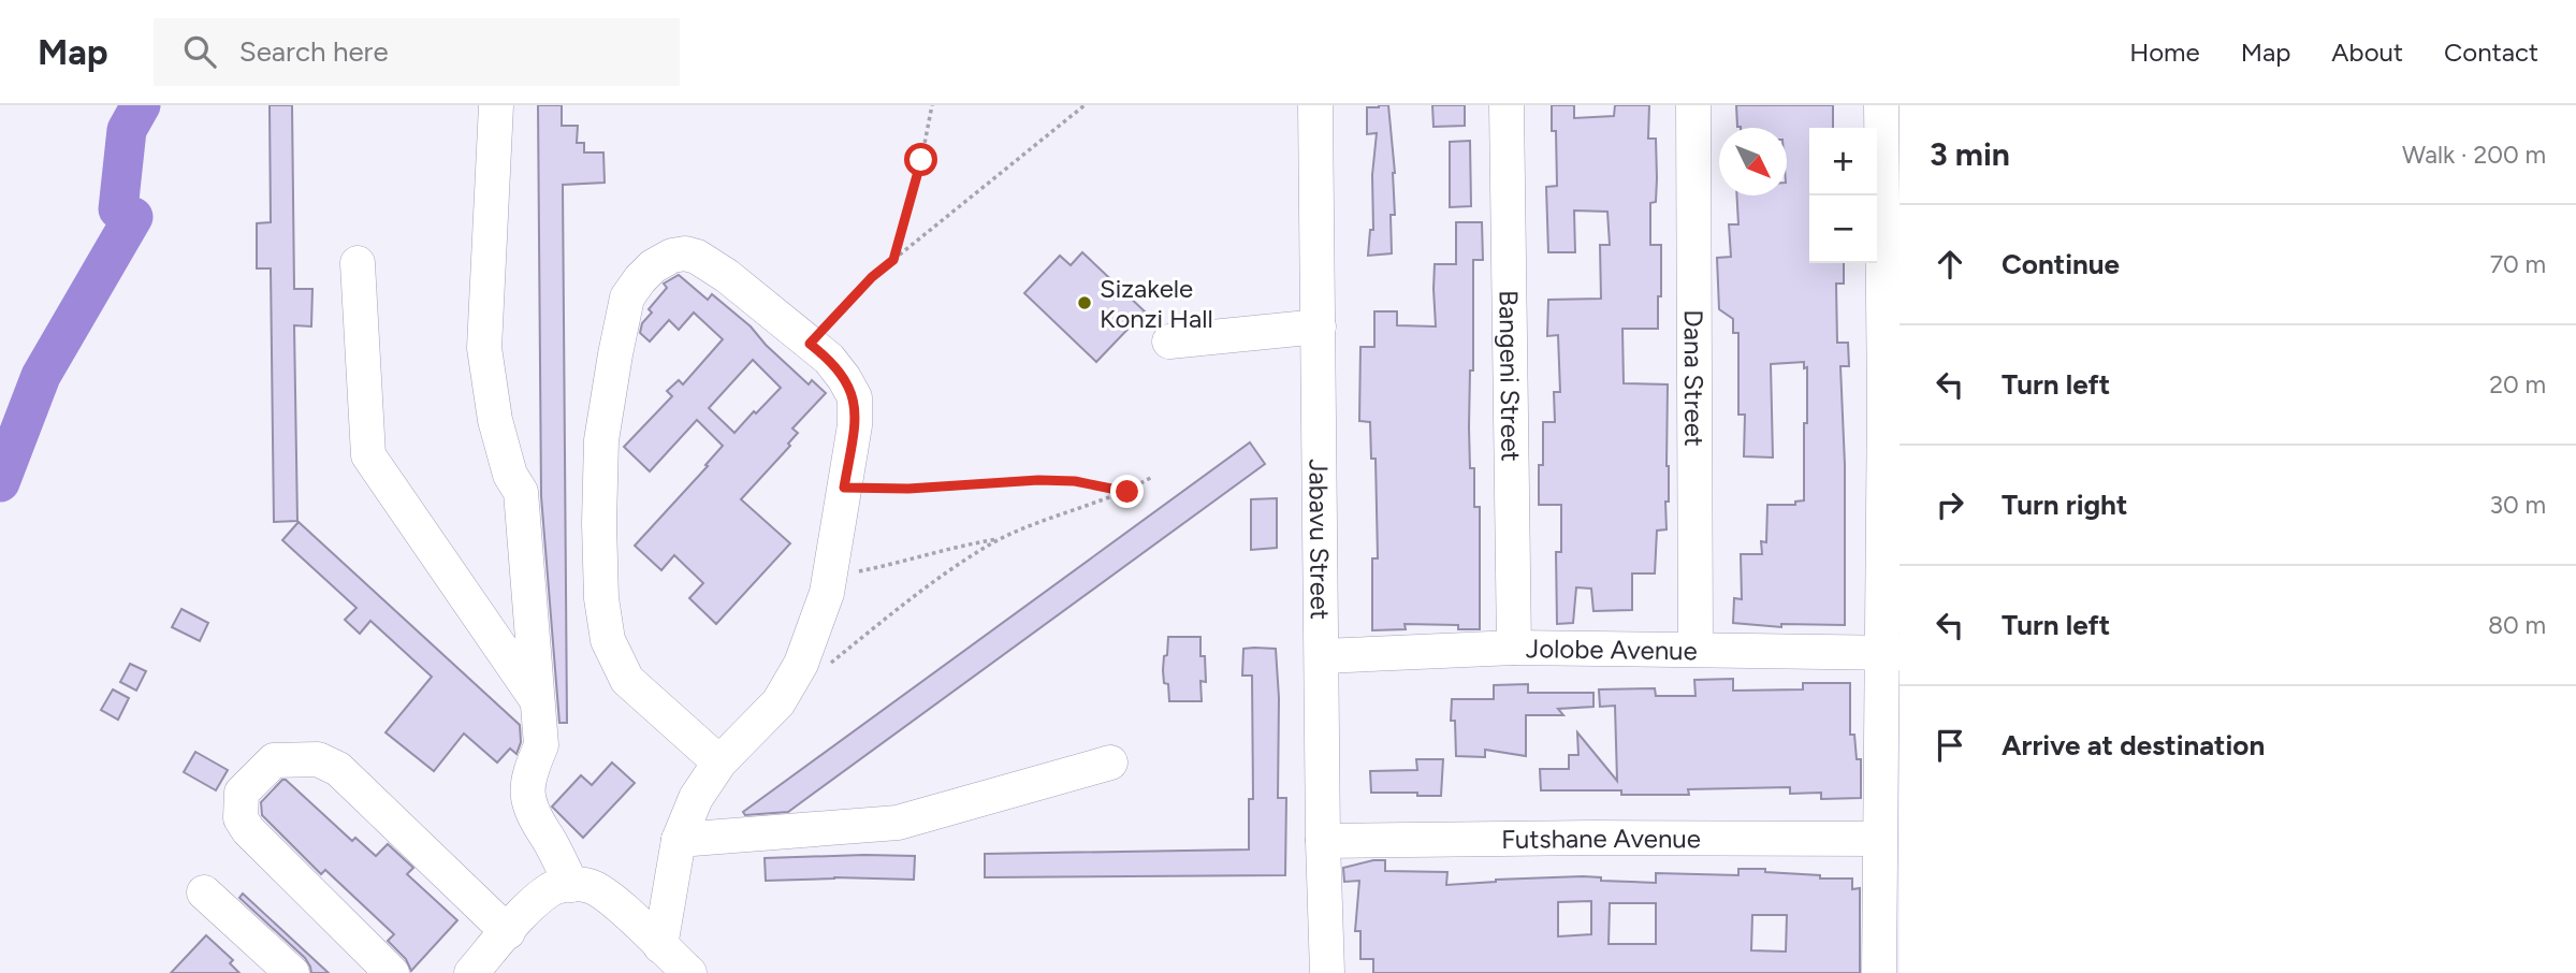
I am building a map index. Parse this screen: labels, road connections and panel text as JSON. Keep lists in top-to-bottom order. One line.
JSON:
{"streets":{"street":["Bangeni Street","Dana Street","Jabavu Street","Jolobe Avenue","Futshane Avenue"]},"crossings":[["Bangeni Street","Jolobe Avenue"],["Dana Street","Jolobe Avenue"],["Jabavu Street","Jolobe Avenue"],["Jabavu Street","Futshane Avenue"]],"places":["Sizakele Konzi Hall"],"north":"bottom right","page":{"header":"Map","search":"Search here","nav":["Home","Map","About","Contact"],"heading":["3 min","Walk · 200 m"],"map_buttons":["+","−"],"list":[["Continue","70 m"],["Turn left","20 m"],["Turn right","30 m"],["Turn left","80 m"],"Arrive at destination"]}}
